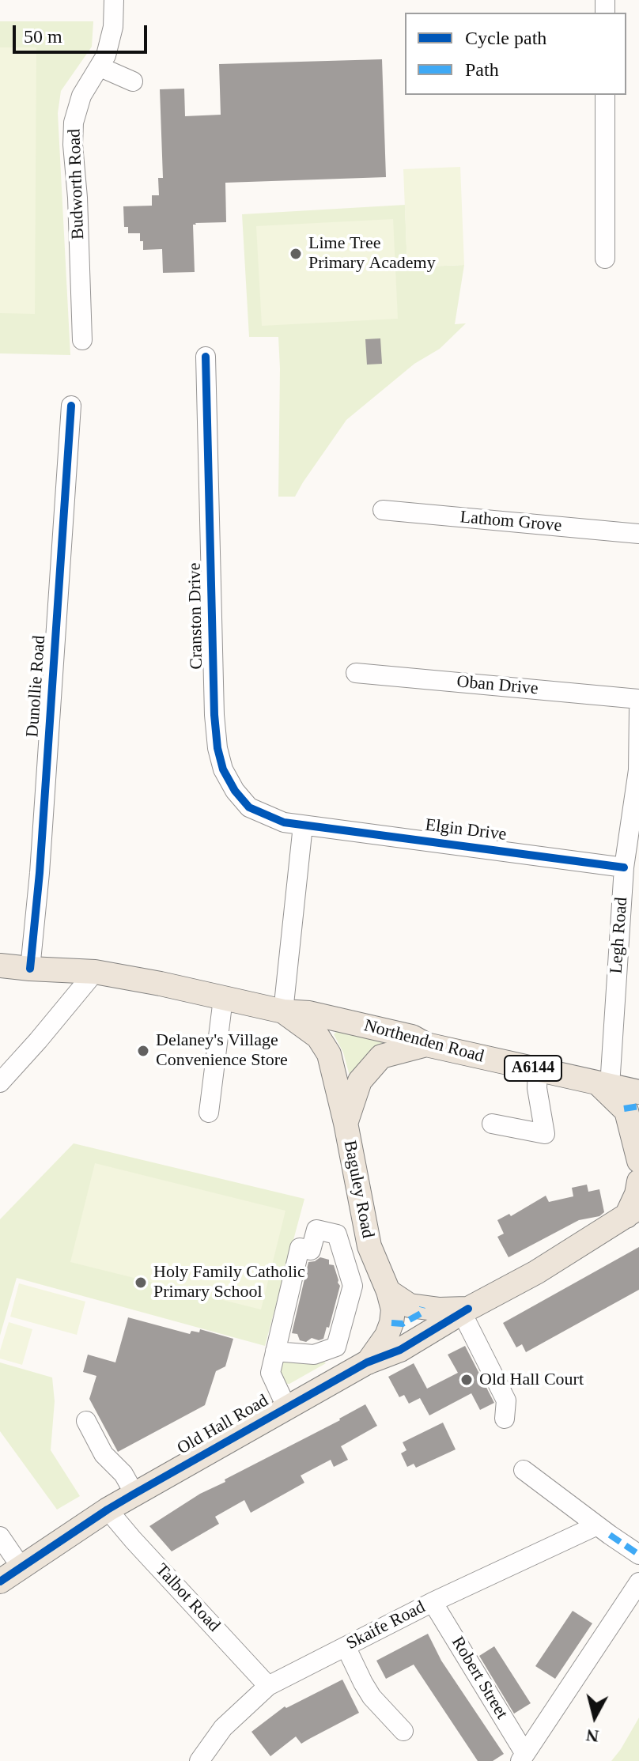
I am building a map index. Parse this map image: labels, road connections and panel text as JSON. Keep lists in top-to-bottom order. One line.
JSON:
{"streets":{"main road":["Northenden Road","A6144","Baguley Road","Old Hall Road"],"street":["Budworth Road","Lathom Grove","Cranston Drive","Oban Drive","Dunollie Road","Elgin Drive","Legh Road","Talbot Road","Skaife Road","Robert Street"]},"crossings":[["Cranston Drive","Elgin Drive"],["Dunollie Road","Northenden Road"],["Elgin Drive","Legh Road"],["Legh Road","Northenden Road"],["Northenden Road","Baguley Road"],["A6144","Baguley Road"],["A6144","Old Hall Road"],["Baguley Road","Old Hall Road"],["Old Hall Road","Talbot Road"],["Talbot Road","Skaife Road"],["Skaife Road","Robert Street"]],"places":["Lime Tree Primary Academy","Delaney's Village Convenience Store","Holy Family Catholic Primary School","Old Hall Court"],"legend":["Cycle path","Path"],"scale_bar":"50 m","north":"bottom"}
